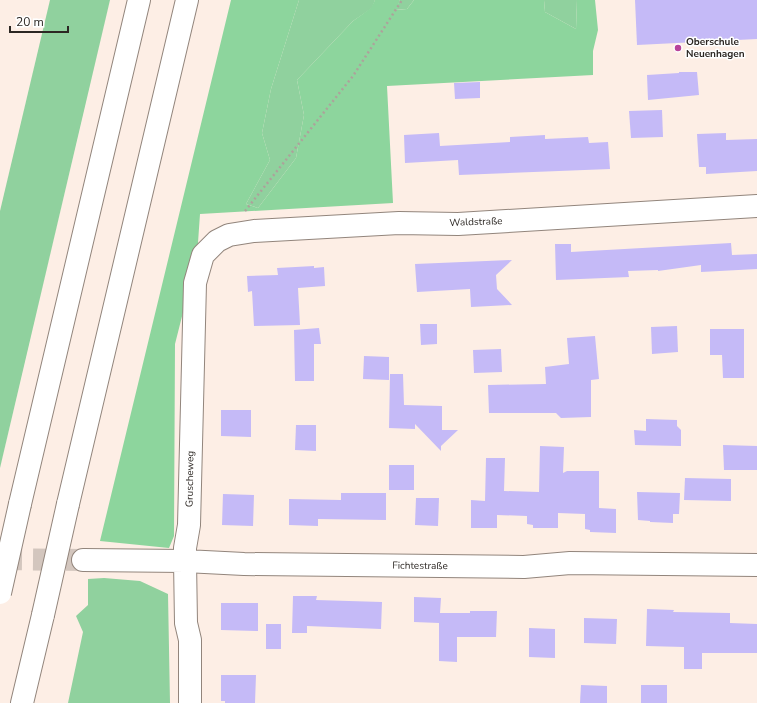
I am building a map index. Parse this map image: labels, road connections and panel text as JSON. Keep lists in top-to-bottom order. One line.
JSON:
{"streets":{"main road":["Waldstraße","Gruscheweg","Fichtestraße"]},"crossings":[["Waldstraße","Gruscheweg"],["Gruscheweg","Fichtestraße"]],"places":["Oberschule Neuenhagen"],"scale_bar":"20 m"}
